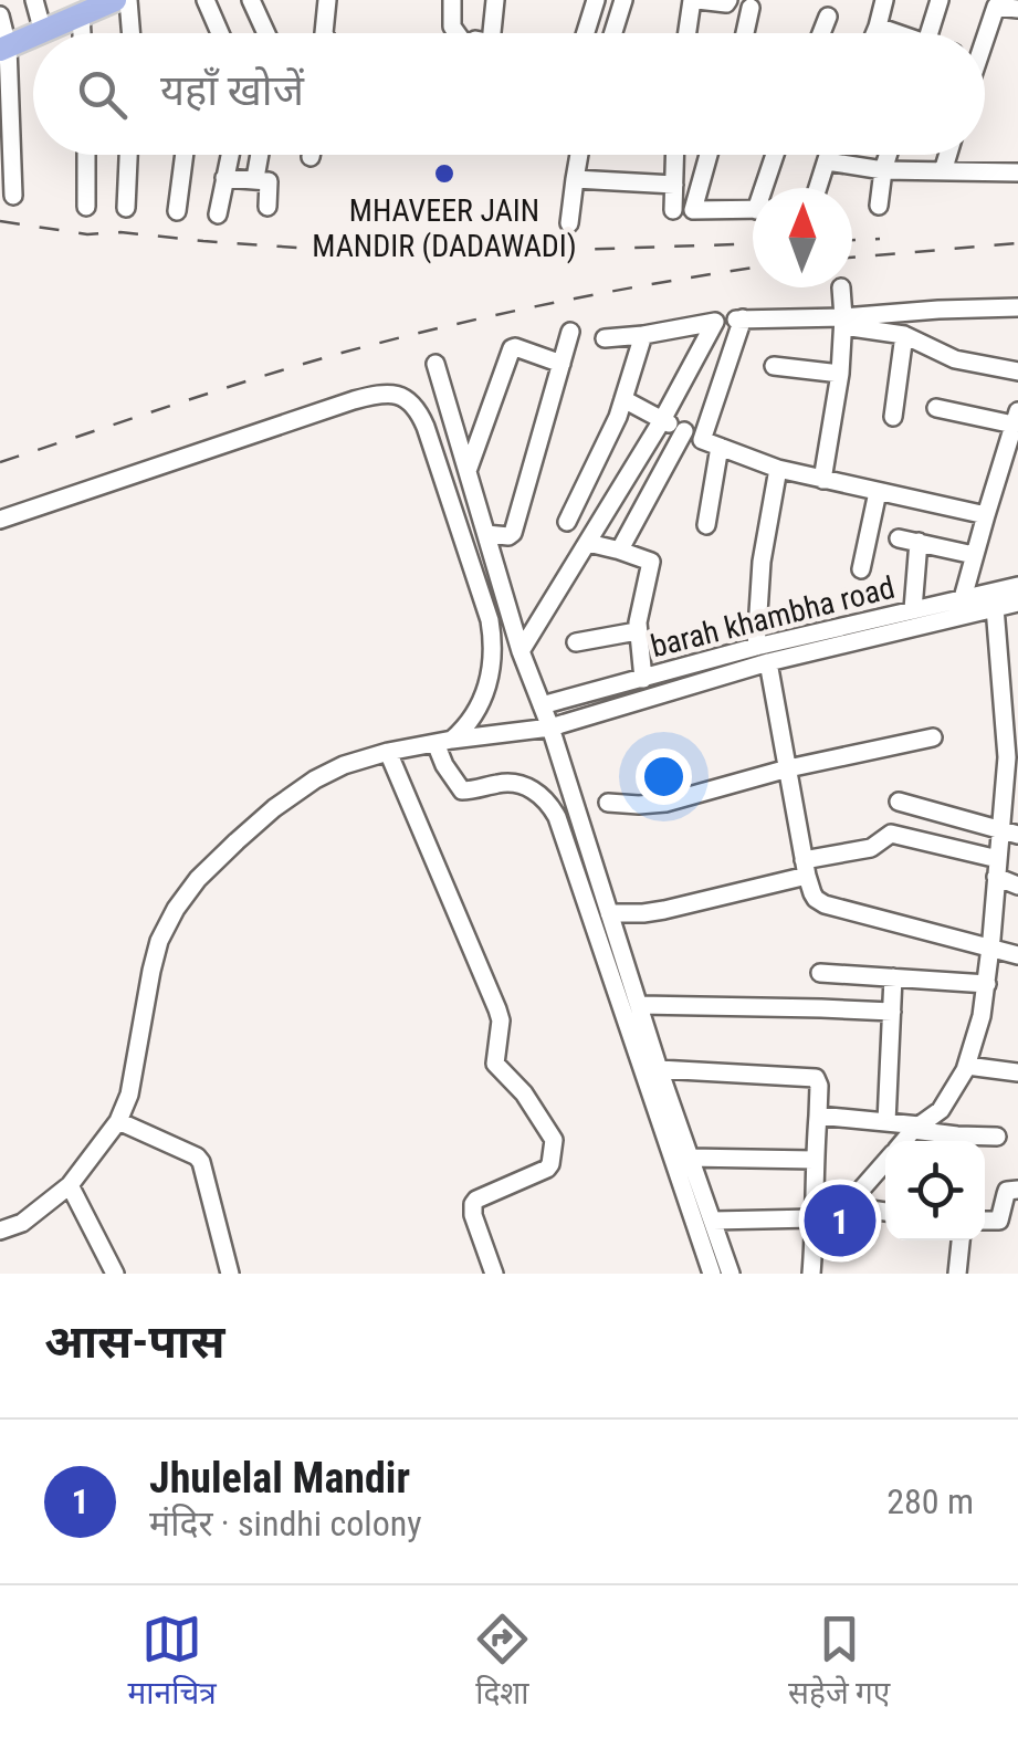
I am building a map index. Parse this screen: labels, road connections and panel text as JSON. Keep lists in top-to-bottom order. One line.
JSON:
{"streets":{"street":["barah khambha road"]},"places":["MHAVEER JAIN MANDIR (DADAWADI)"],"north":"top","page":{"search":"यहाँ खोजें","pins":"1","heading":"आस-पास","list":[{"mark":"1","name":"Jhulelal Mandir","note":"मंदिर · sindhi colony","value":"280 m"}],"nav":["मानचित्र","दिशा","सहेजे गए"]}}
